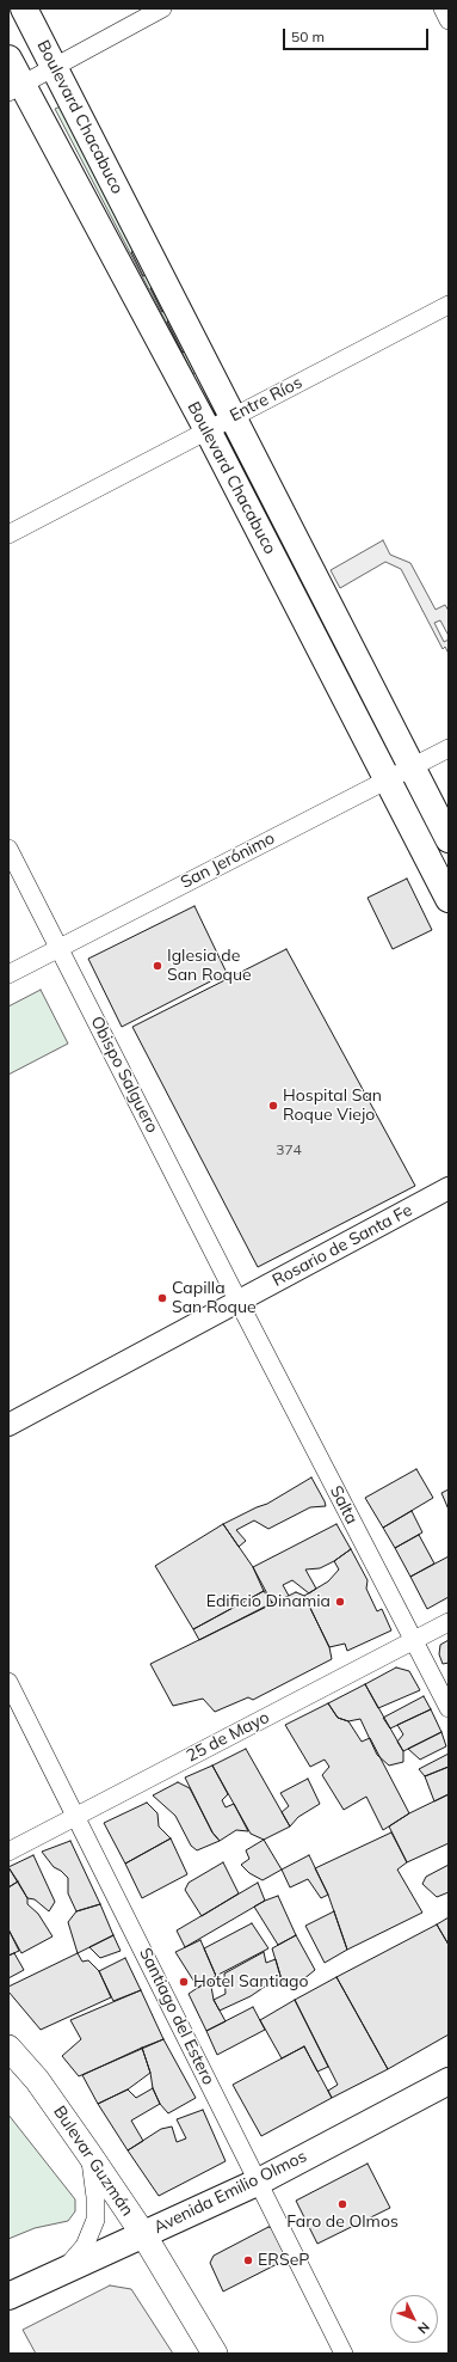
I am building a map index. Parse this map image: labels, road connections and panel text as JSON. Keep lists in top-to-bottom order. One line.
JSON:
{"streets":{"main road":["Boulevard Chacabuco","Bulevar Guzmán","Avenida Emilio Olmos"],"street":["Entre Ríos","San Jerónimo","Obispo Salguero","Rosario de Santa Fe","Salta","25 de Mayo","Santiago del Estero"]},"crossings":[["Boulevard Chacabuco","Entre Ríos"],["Boulevard Chacabuco","San Jerónimo"],["San Jerónimo","Obispo Salguero"],["Obispo Salguero","Rosario de Santa Fe"],["Obispo Salguero","Salta"],["Rosario de Santa Fe","Salta"],["Salta","25 de Mayo"],["25 de Mayo","Santiago del Estero"],["Santiago del Estero","Avenida Emilio Olmos"],["Bulevar Guzmán","Avenida Emilio Olmos"]],"places":["Iglesia de San Roque","Hospital San Roque Viejo","Capilla San Roque","Edificio Dinamia","Hotel Santiago","Faro de Olmos","ERSeP"],"house_numbers":["374"],"scale_bar":"50 m","north":"bottom right"}
